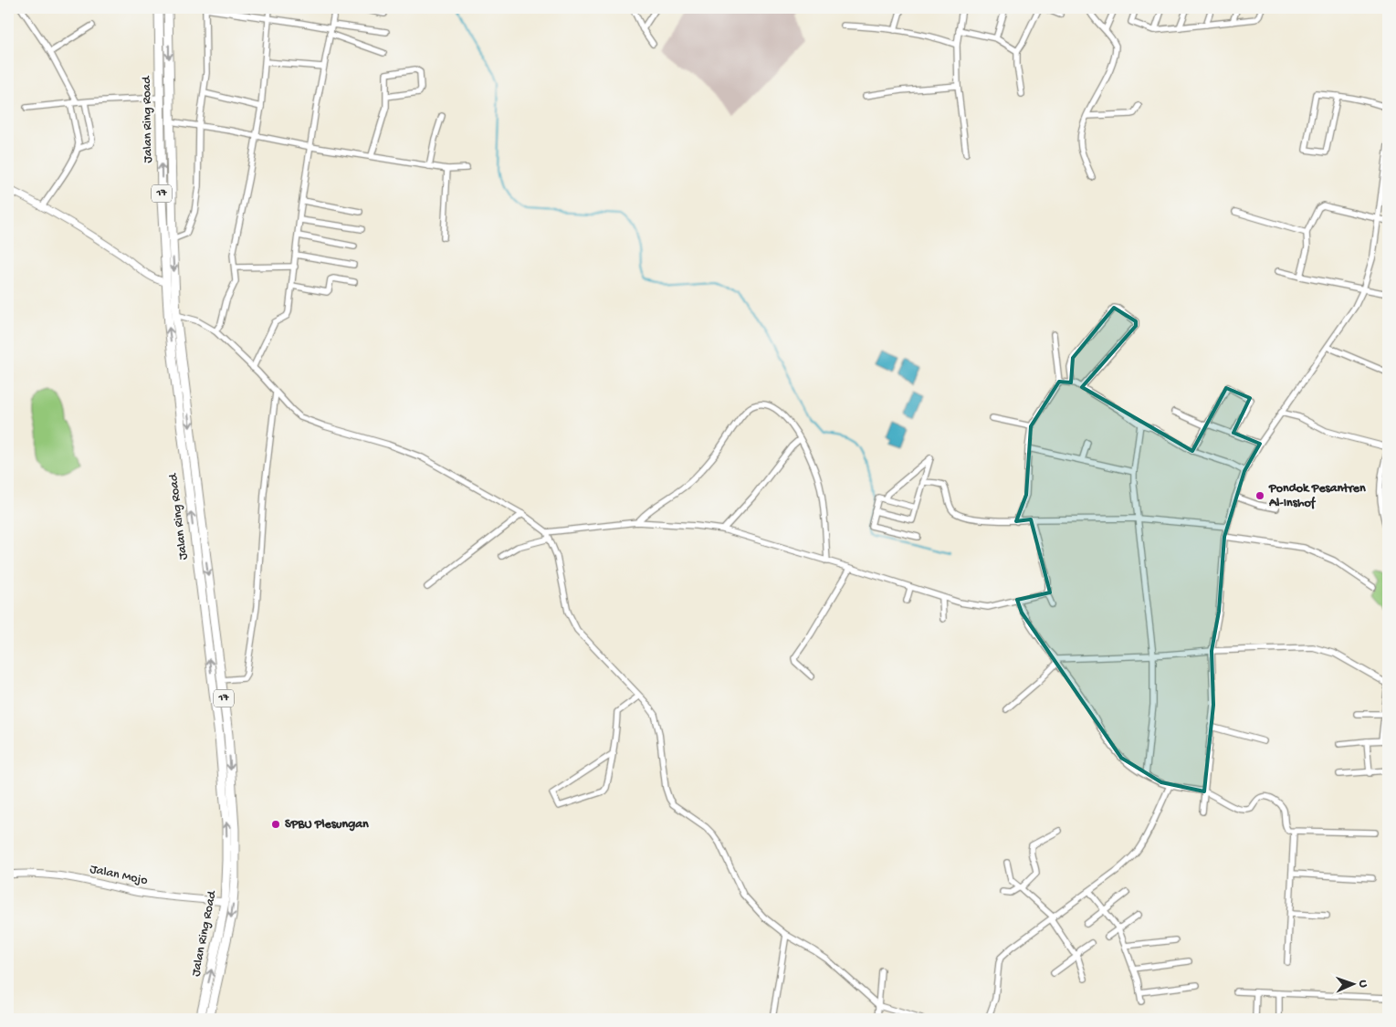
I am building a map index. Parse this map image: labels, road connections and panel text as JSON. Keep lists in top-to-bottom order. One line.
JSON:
{"streets":{"highway":["Jalan Ring Road","17"],"street":["Jalan Mojo"]},"crossings":[["Jalan Ring Road","Jalan Mojo"]],"places":["Pondok Pesantren Al-Inshof","SPBU Plesungan"],"north":"right"}
